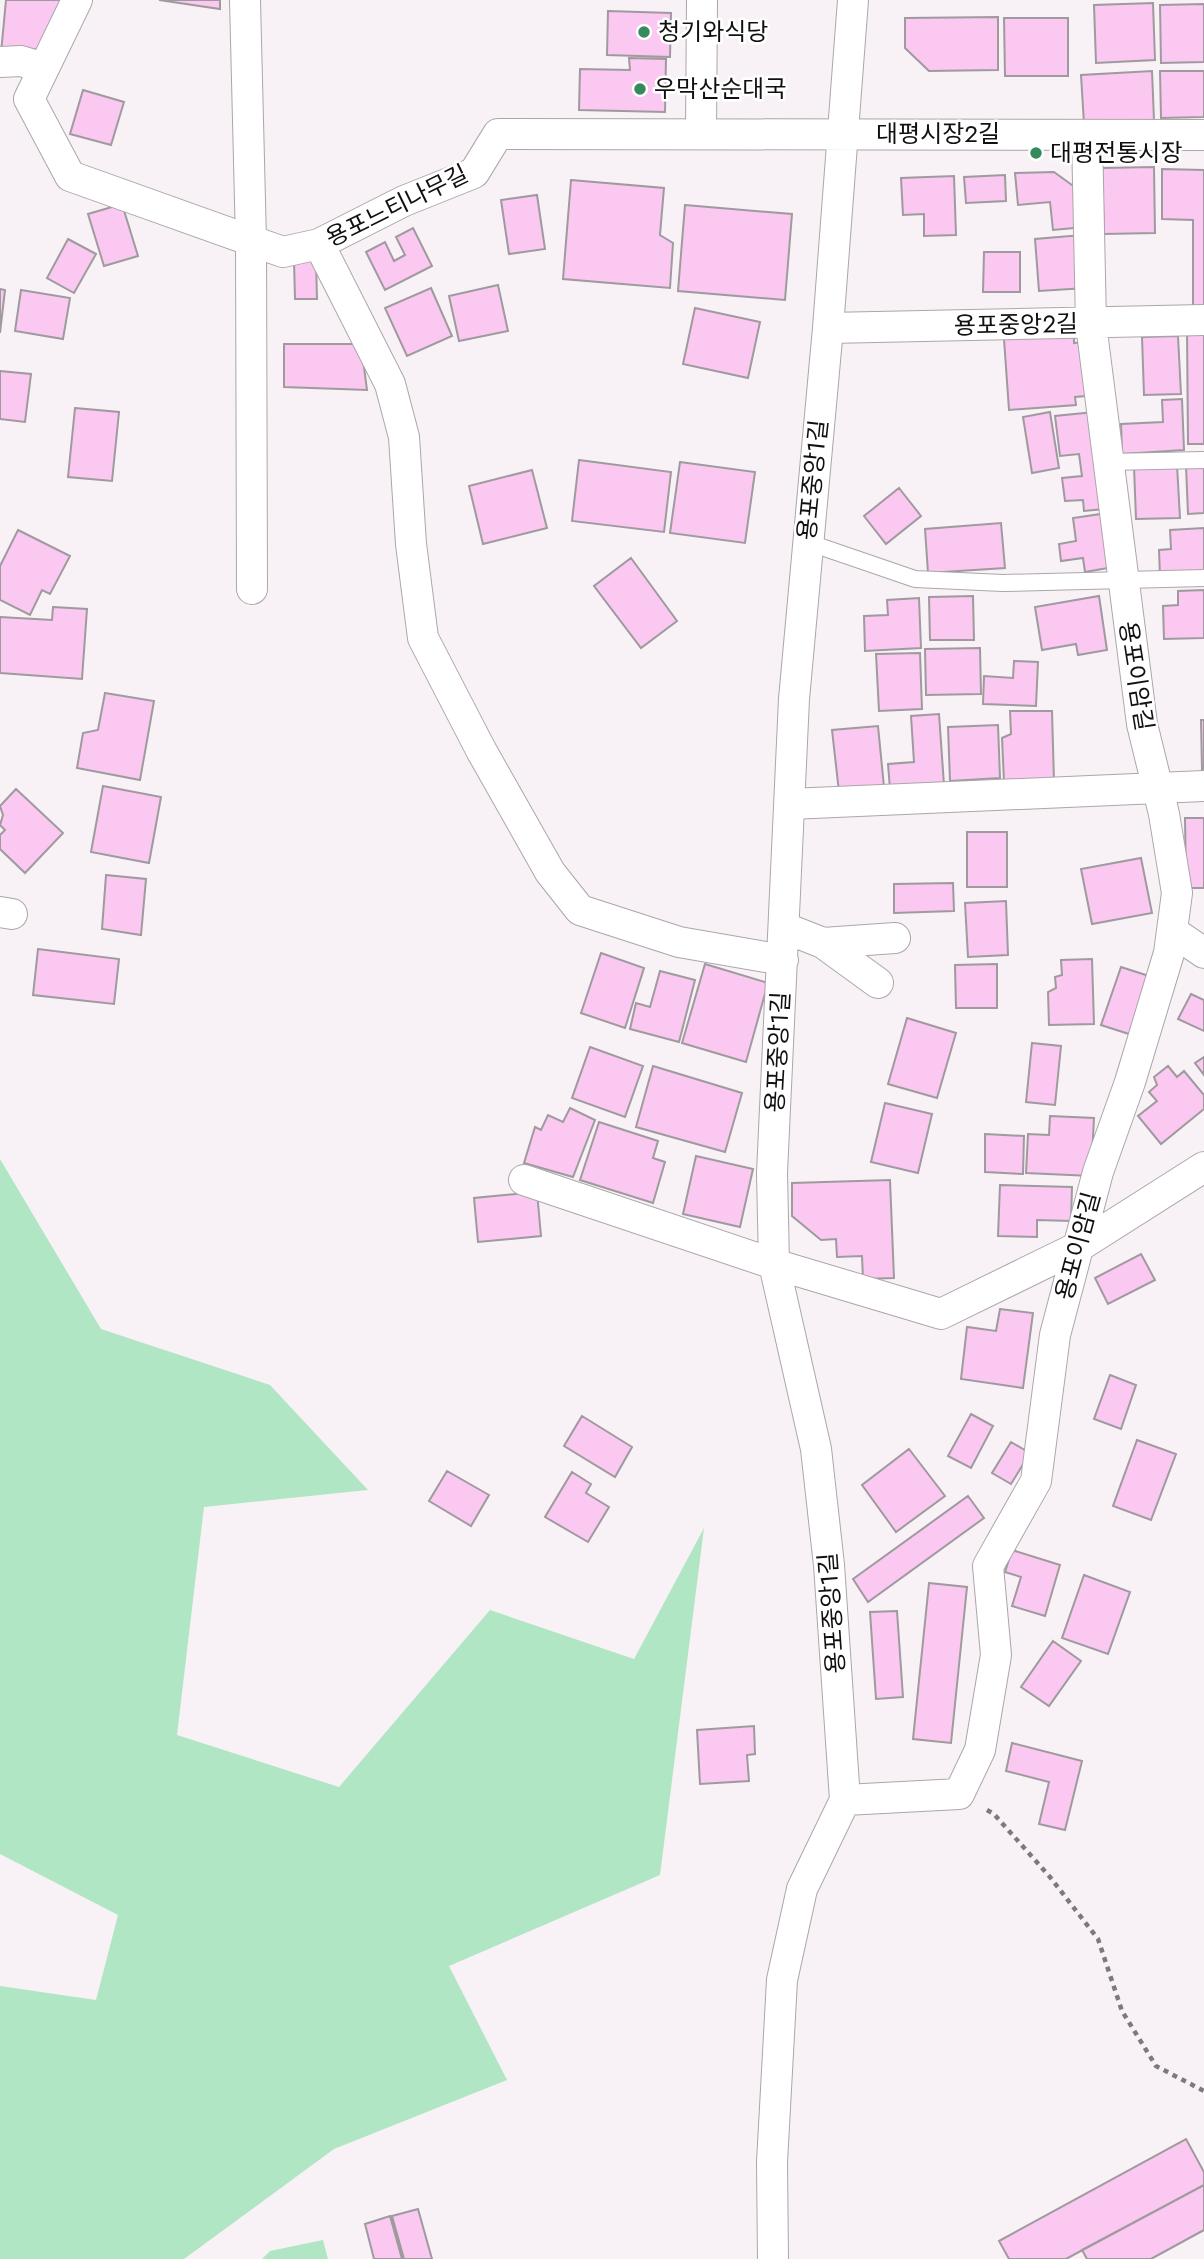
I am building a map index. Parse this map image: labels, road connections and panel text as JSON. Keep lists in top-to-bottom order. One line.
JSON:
{"streets":{"street":["대평시장2길","용포느티나무길","용포중앙2길","용포중앙1길","용포이암길"]},"crossings":[["대평시장2길","용포느티나무길"],["대평시장2길","용포중앙1길"],["대평시장2길","용포이암길"],["용포느티나무길","용포중앙1길"],["용포중앙2길","용포중앙1길"],["용포중앙2길","용포이암길"]],"places":["청기와식당","우막산순대국","대평전통시장"]}
